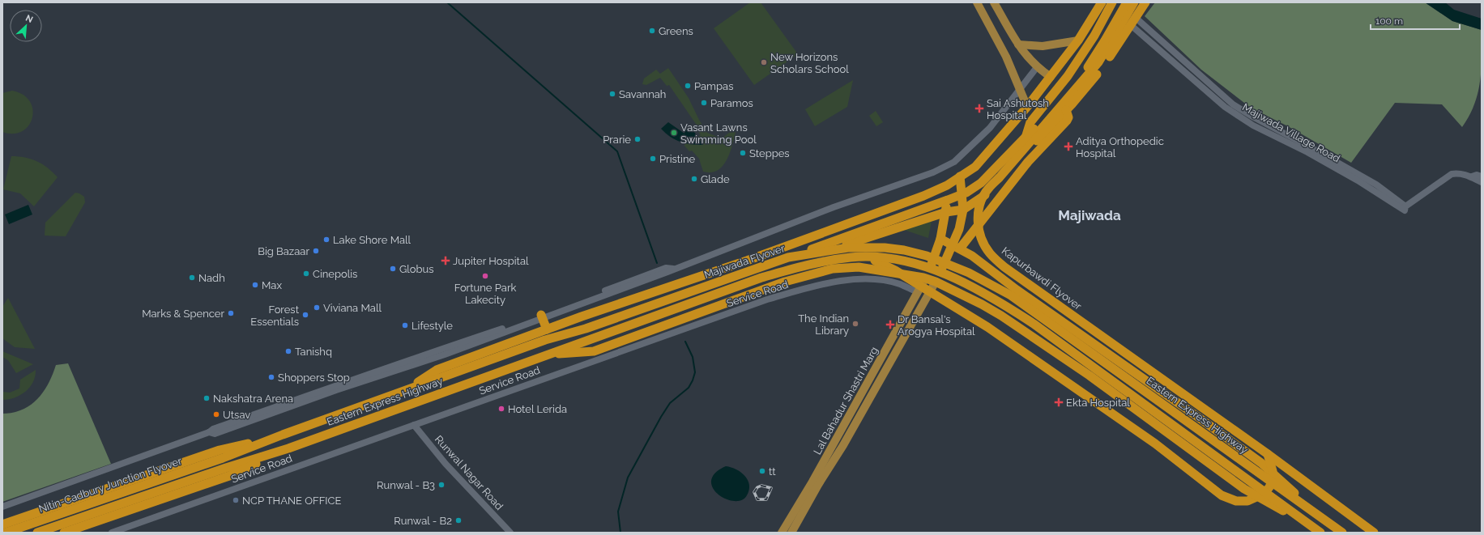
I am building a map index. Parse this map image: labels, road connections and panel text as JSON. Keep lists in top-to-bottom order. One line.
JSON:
{"streets":{"highway":["Majiwada Flyover","Kapurbawdi Flyover","Eastern Express Highway","Nitin-Cadbury Junction Flyover"],"main road":["Lal Bahadur Shastri Marg"],"street":["Majiwada Village Road","Service Road","Runwal Nagar Road"]},"crossings":[["Majiwada Flyover","Eastern Express Highway"],["Service Road","Lal Bahadur Shastri Marg"],["Service Road","Runwal Nagar Road"],["Eastern Express Highway","Nitin-Cadbury Junction Flyover"]],"districts":["Majiwada"],"places":{"other":["Greens","New Horizons Scholars School","Pampas","Savannah","Paramos","Vasant Lawns Swimming Pool","Prarie","Steppes","Pristine","Glade","Lake Shore Mall","Big Bazaar","Globus","Cinepolis","Fortune Park Lakecity","Nadh","Max","Viviana Mall","Marks & Spencer","Forest Essentials","The Indian Library","Lifestyle","Tanishq","Shoppers Stop","Nakshatra Arena","Hotel Lerida","Utsav","tt","Runwal - B3","NCP THANE OFFICE","Runwal - B2"],"health":["Sai Ashutosh Hospital","Aditya Orthopedic Hospital","Jupiter Hospital","Dr Bansal's Arogya Hospital","Ekta Hospital"]},"scale_bar":"100 m","north":"top right"}
